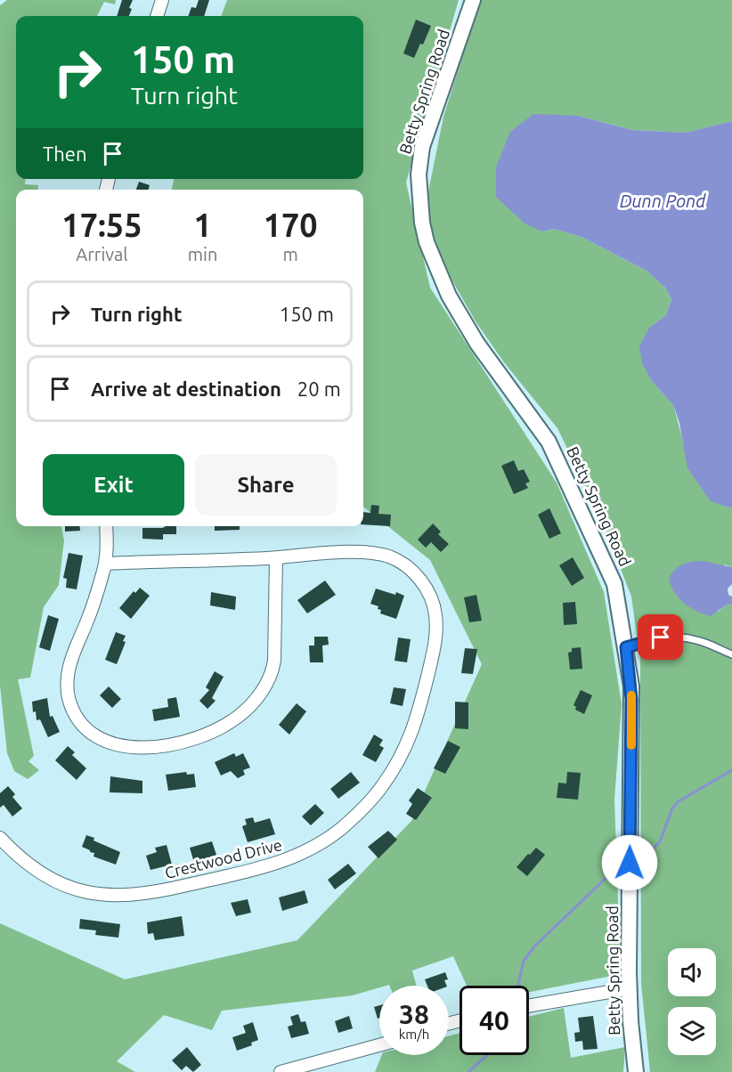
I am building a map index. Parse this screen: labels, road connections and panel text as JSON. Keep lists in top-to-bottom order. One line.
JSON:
{"streets":{"street":["Betty Spring Road","Crestwood Drive"]},"water":["Dunn Pond"],"page":{"turn":["150 m","Turn right"],"then":"Then","eta":["17:55","Arrival","1","min","170","m"],"list":[{"name":"Turn right","value":"150 m"},{"name":"Arrive at destination","value":"20 m"}],"buttons":["Exit","Share"],"speed":"38 km/h","limit":"40"}}
